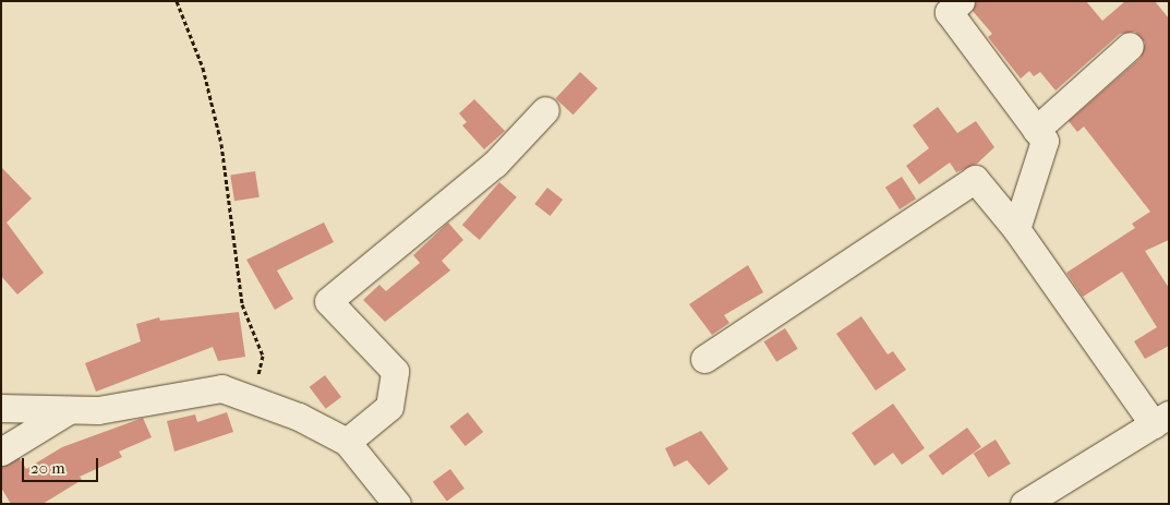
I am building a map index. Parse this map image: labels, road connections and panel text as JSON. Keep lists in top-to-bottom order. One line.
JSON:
{"scale_bar":"20 m"}
